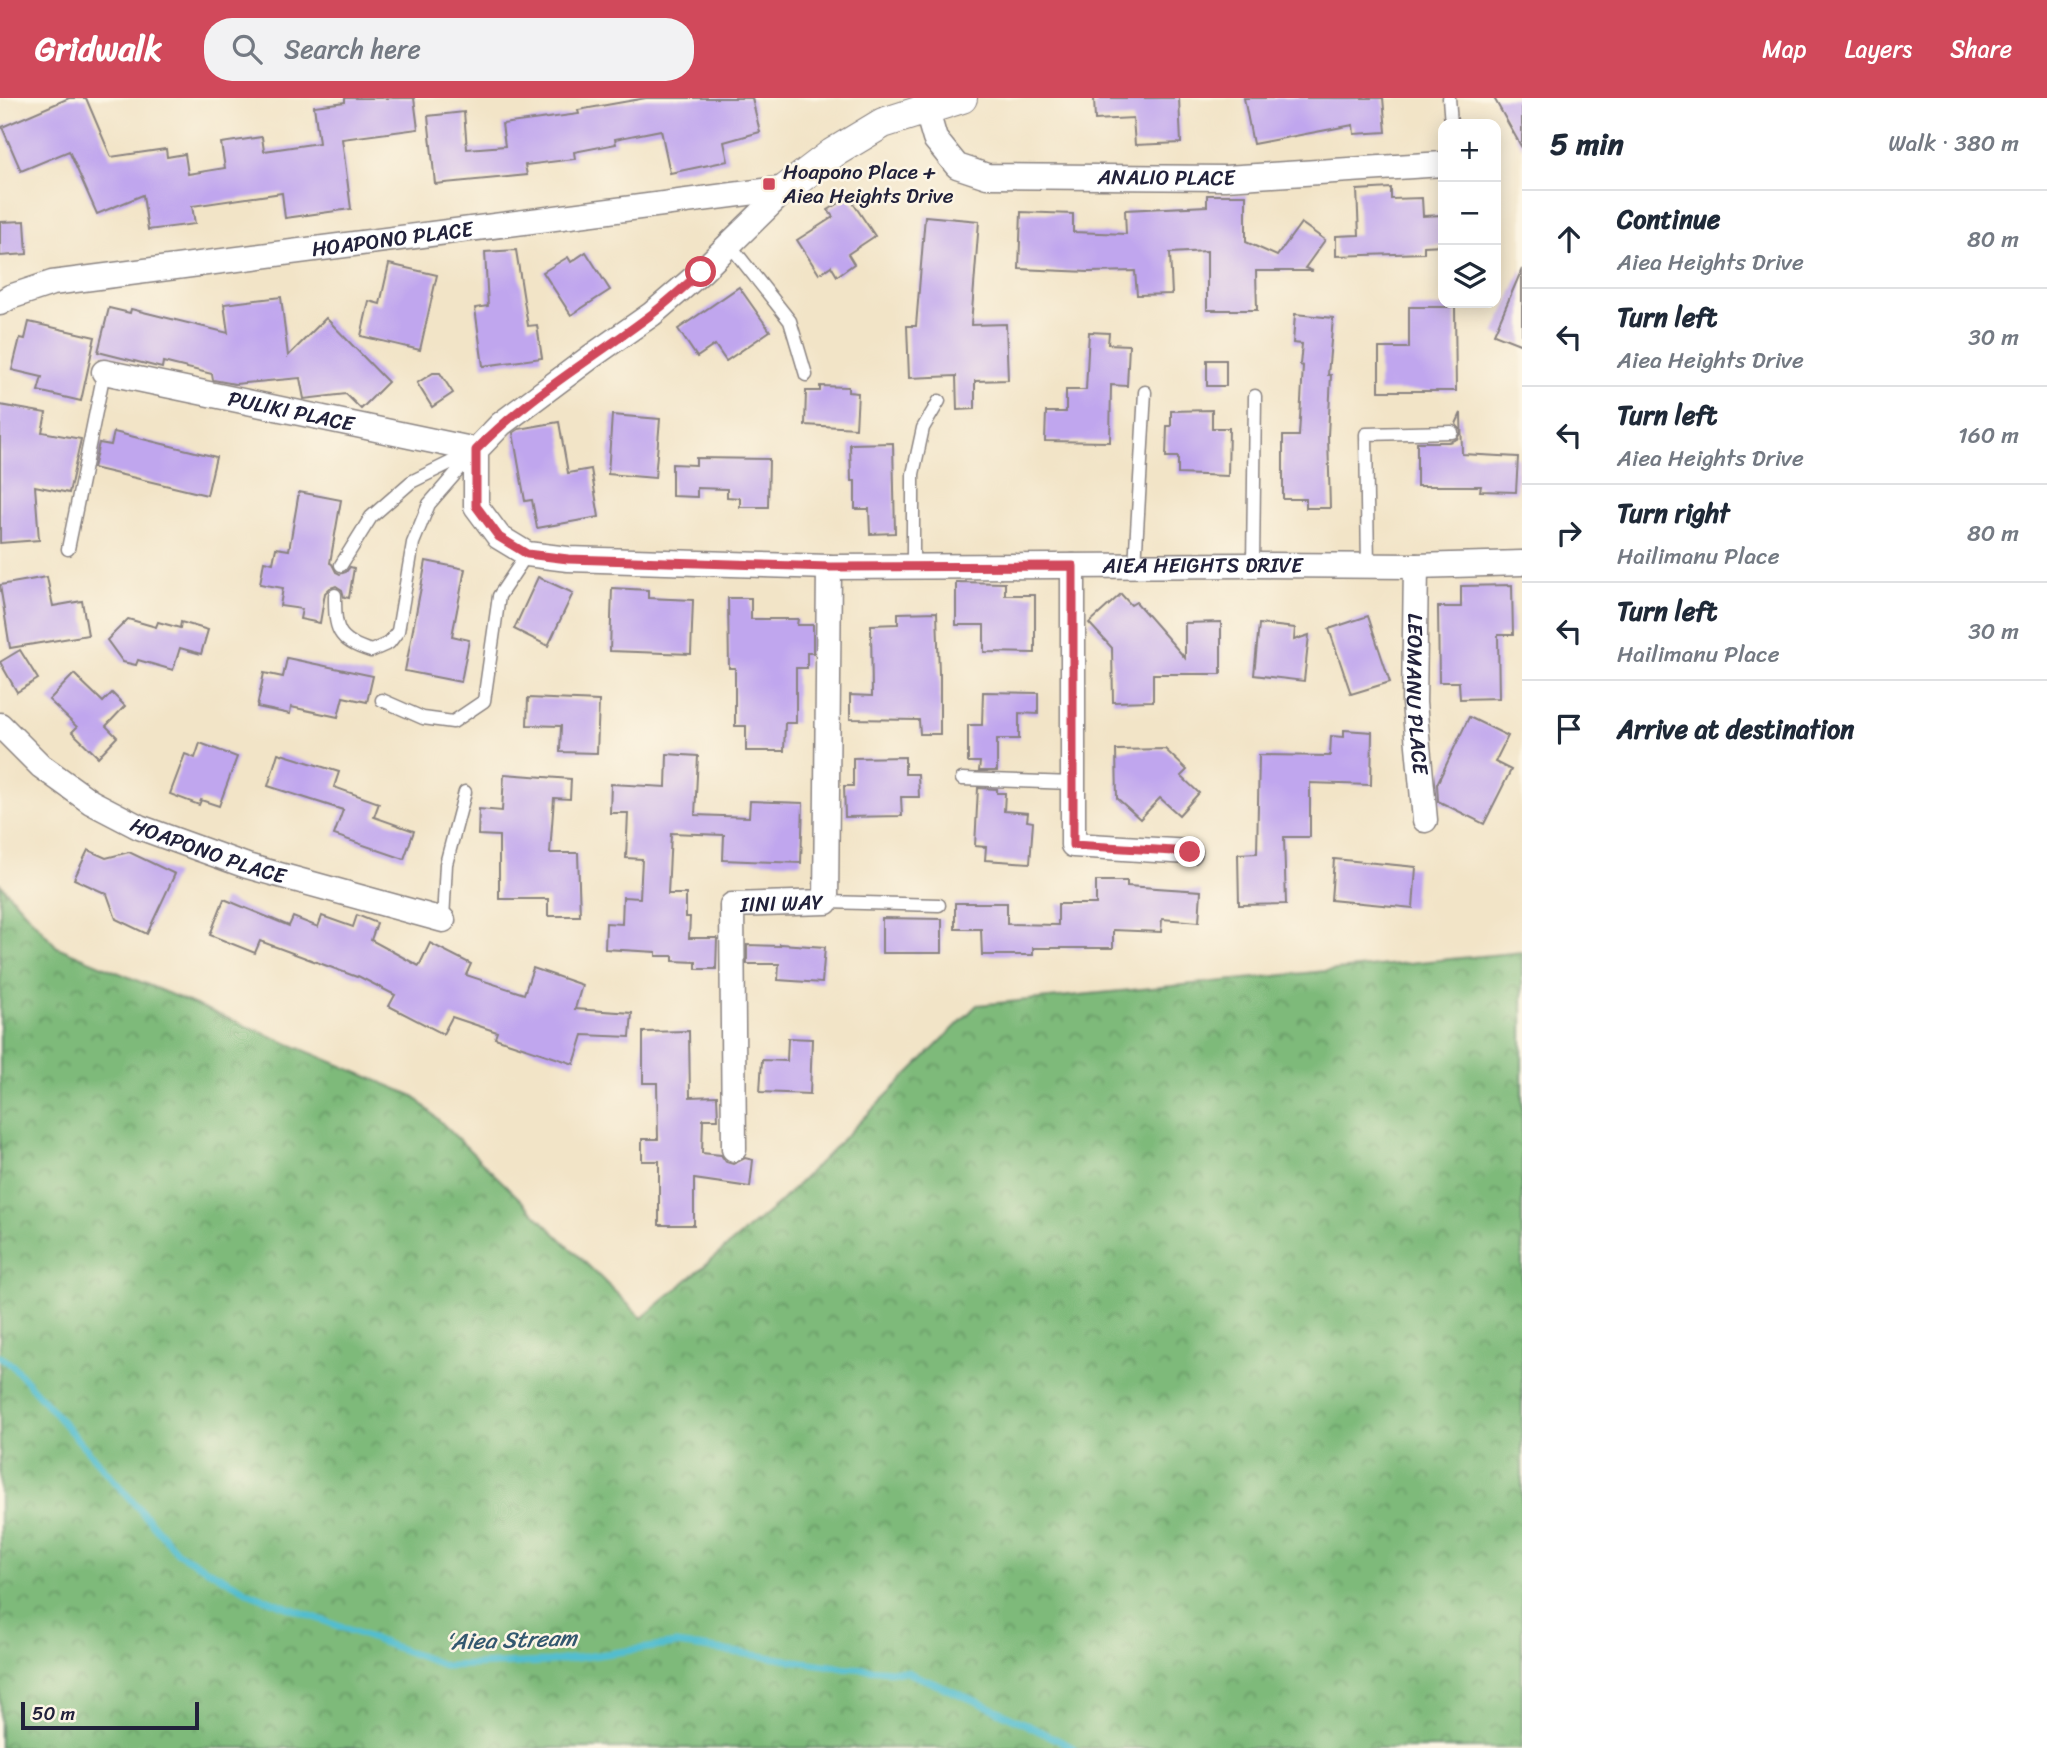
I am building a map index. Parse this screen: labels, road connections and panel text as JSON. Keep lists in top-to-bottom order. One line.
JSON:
{"streets":{"street":["ANALIO PLACE","HOAPONO PLACE","PULIKI PLACE","AIEA HEIGHTS DRIVE","LEOMANU PLACE","IINI WAY"]},"crossings":[["PULIKI PLACE","AIEA HEIGHTS DRIVE"],["AIEA HEIGHTS DRIVE","LEOMANU PLACE"],["AIEA HEIGHTS DRIVE","IINI WAY"]],"water":["ʻAiea Stream"],"places":{"transit":["Hoapono Place + Aiea Heights Drive"]},"scale_bar":"50 m","page":{"header":"Gridwalk","search":"Search here","nav":["Map","Layers","Share"],"heading":["5 min","Walk · 380 m"],"map_buttons":["+","−"],"list":[["Continue","Aiea Heights Drive","80 m"],["Turn left","Aiea Heights Drive","30 m"],["Turn left","Aiea Heights Drive","160 m"],["Turn right","Hailimanu Place","80 m"],["Turn left","Hailimanu Place","30 m"],"Arrive at destination"],"scale":"50 m"}}
